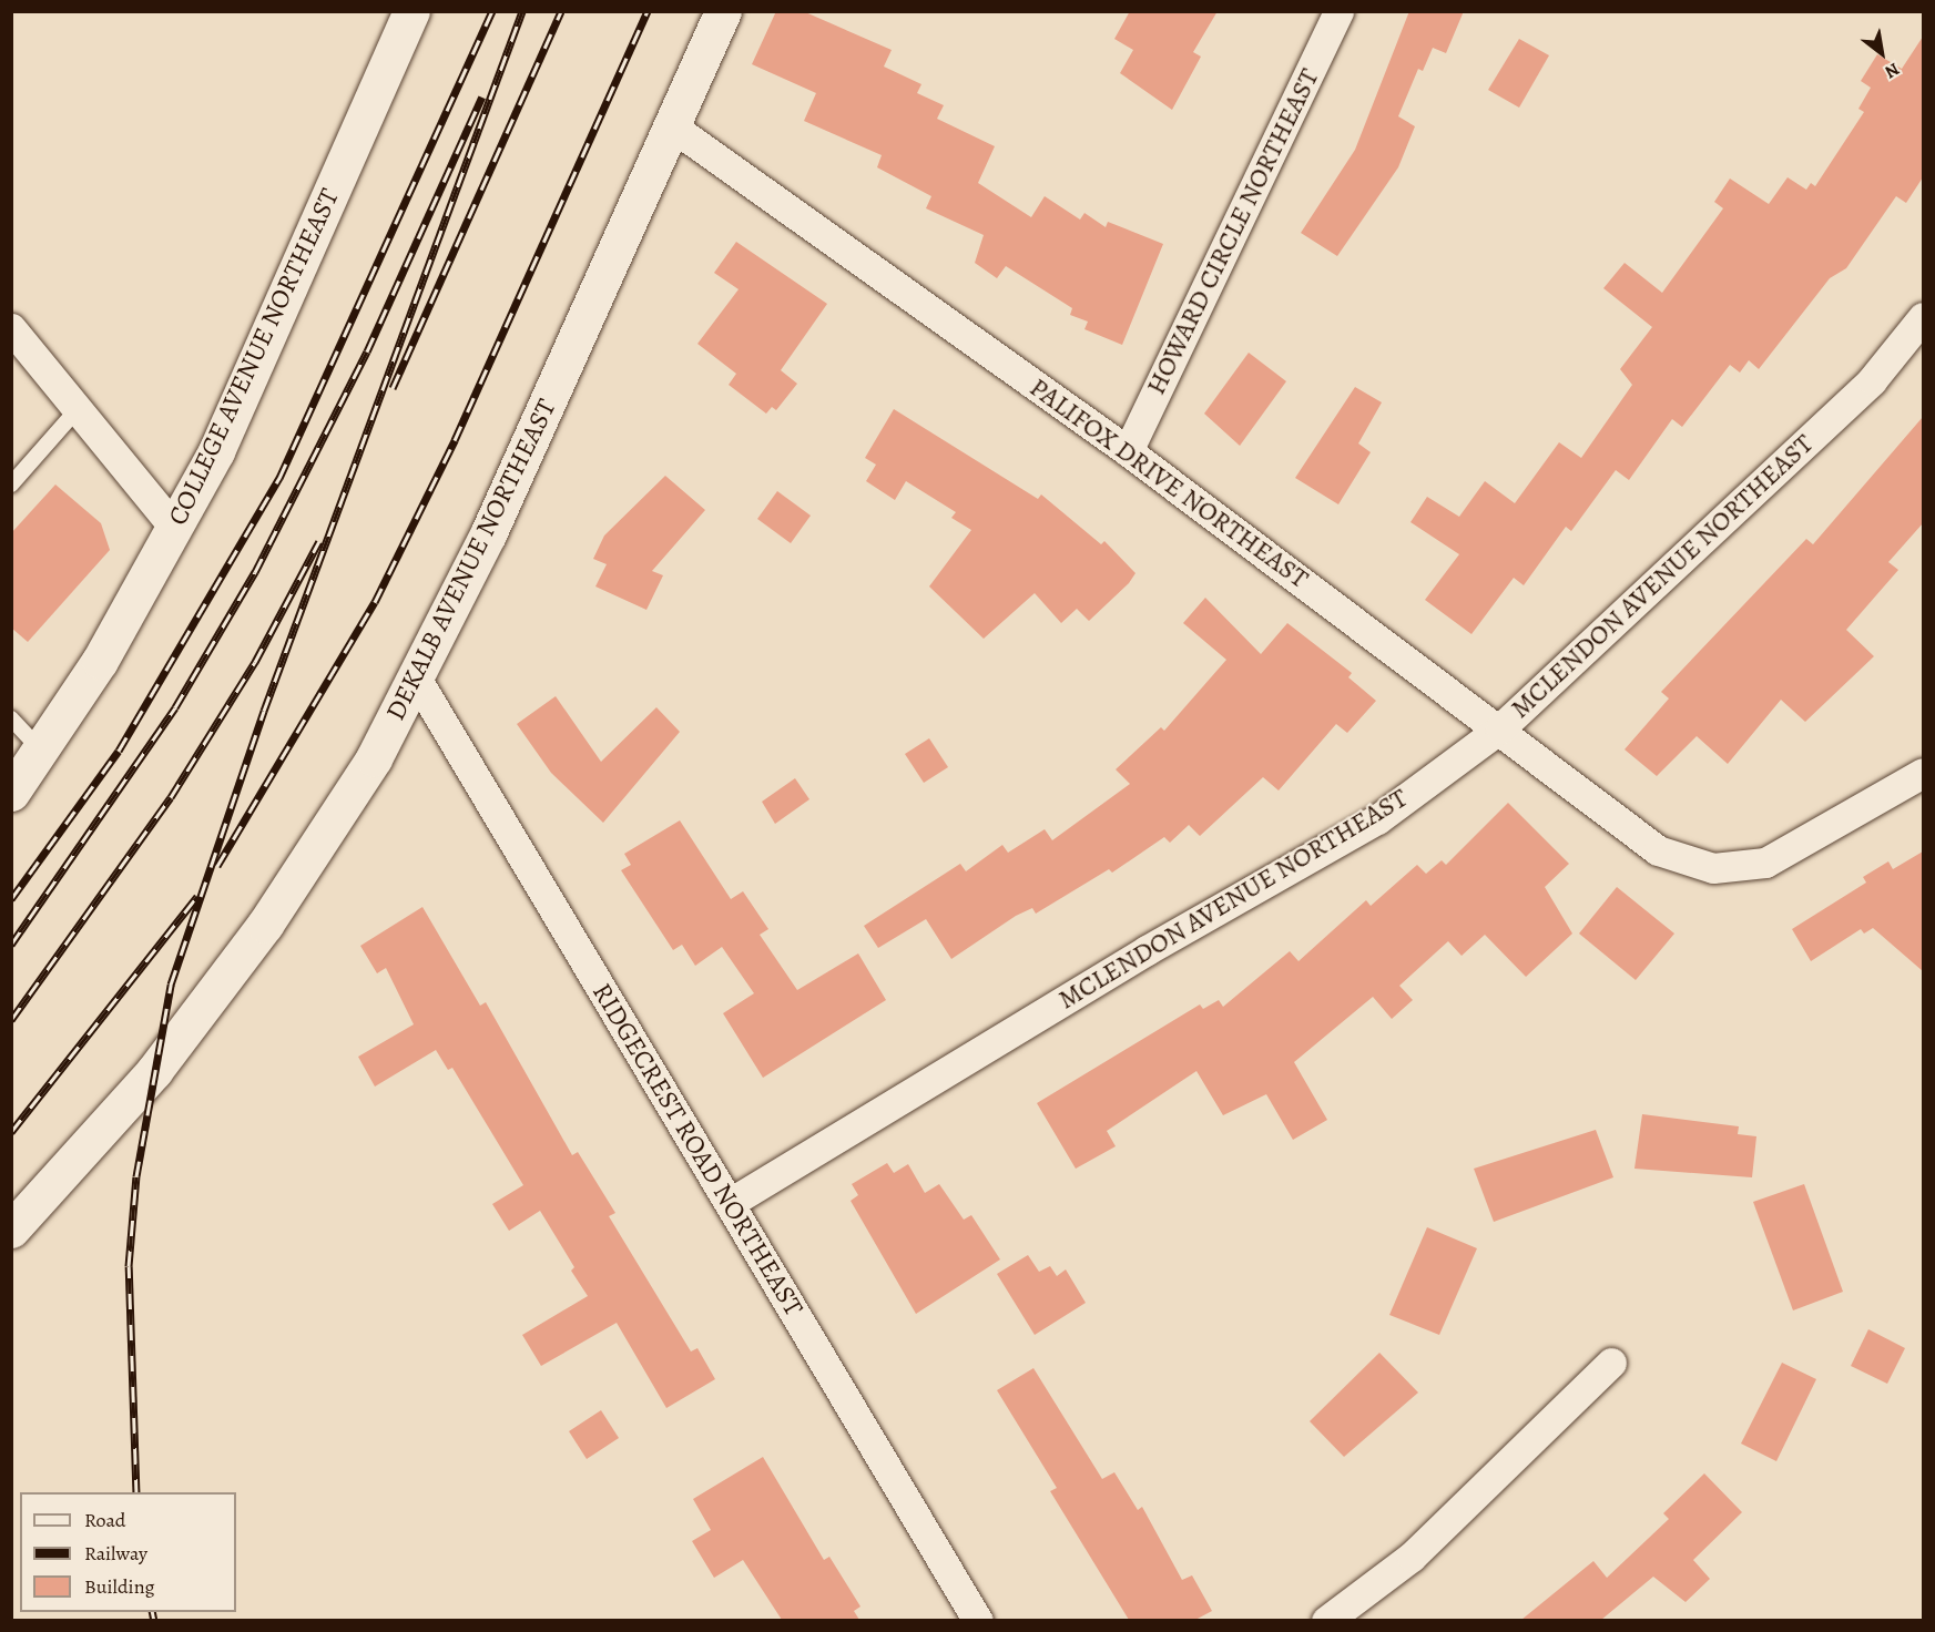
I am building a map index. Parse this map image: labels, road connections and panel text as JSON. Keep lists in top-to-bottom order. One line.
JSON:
{"streets":{"main road":["COLLEGE AVENUE NORTHEAST","DEKALB AVENUE NORTHEAST"],"street":["HOWARD CIRCLE NORTHEAST","PALIFOX DRIVE NORTHEAST","MCLENDON AVENUE NORTHEAST","RIDGECREST ROAD NORTHEAST"]},"crossings":[["HOWARD CIRCLE NORTHEAST","PALIFOX DRIVE NORTHEAST"],["PALIFOX DRIVE NORTHEAST","DEKALB AVENUE NORTHEAST"],["PALIFOX DRIVE NORTHEAST","MCLENDON AVENUE NORTHEAST"],["DEKALB AVENUE NORTHEAST","RIDGECREST ROAD NORTHEAST"],["MCLENDON AVENUE NORTHEAST","RIDGECREST ROAD NORTHEAST"]],"legend":["Road","Railway","Building"],"north":"bottom right"}
